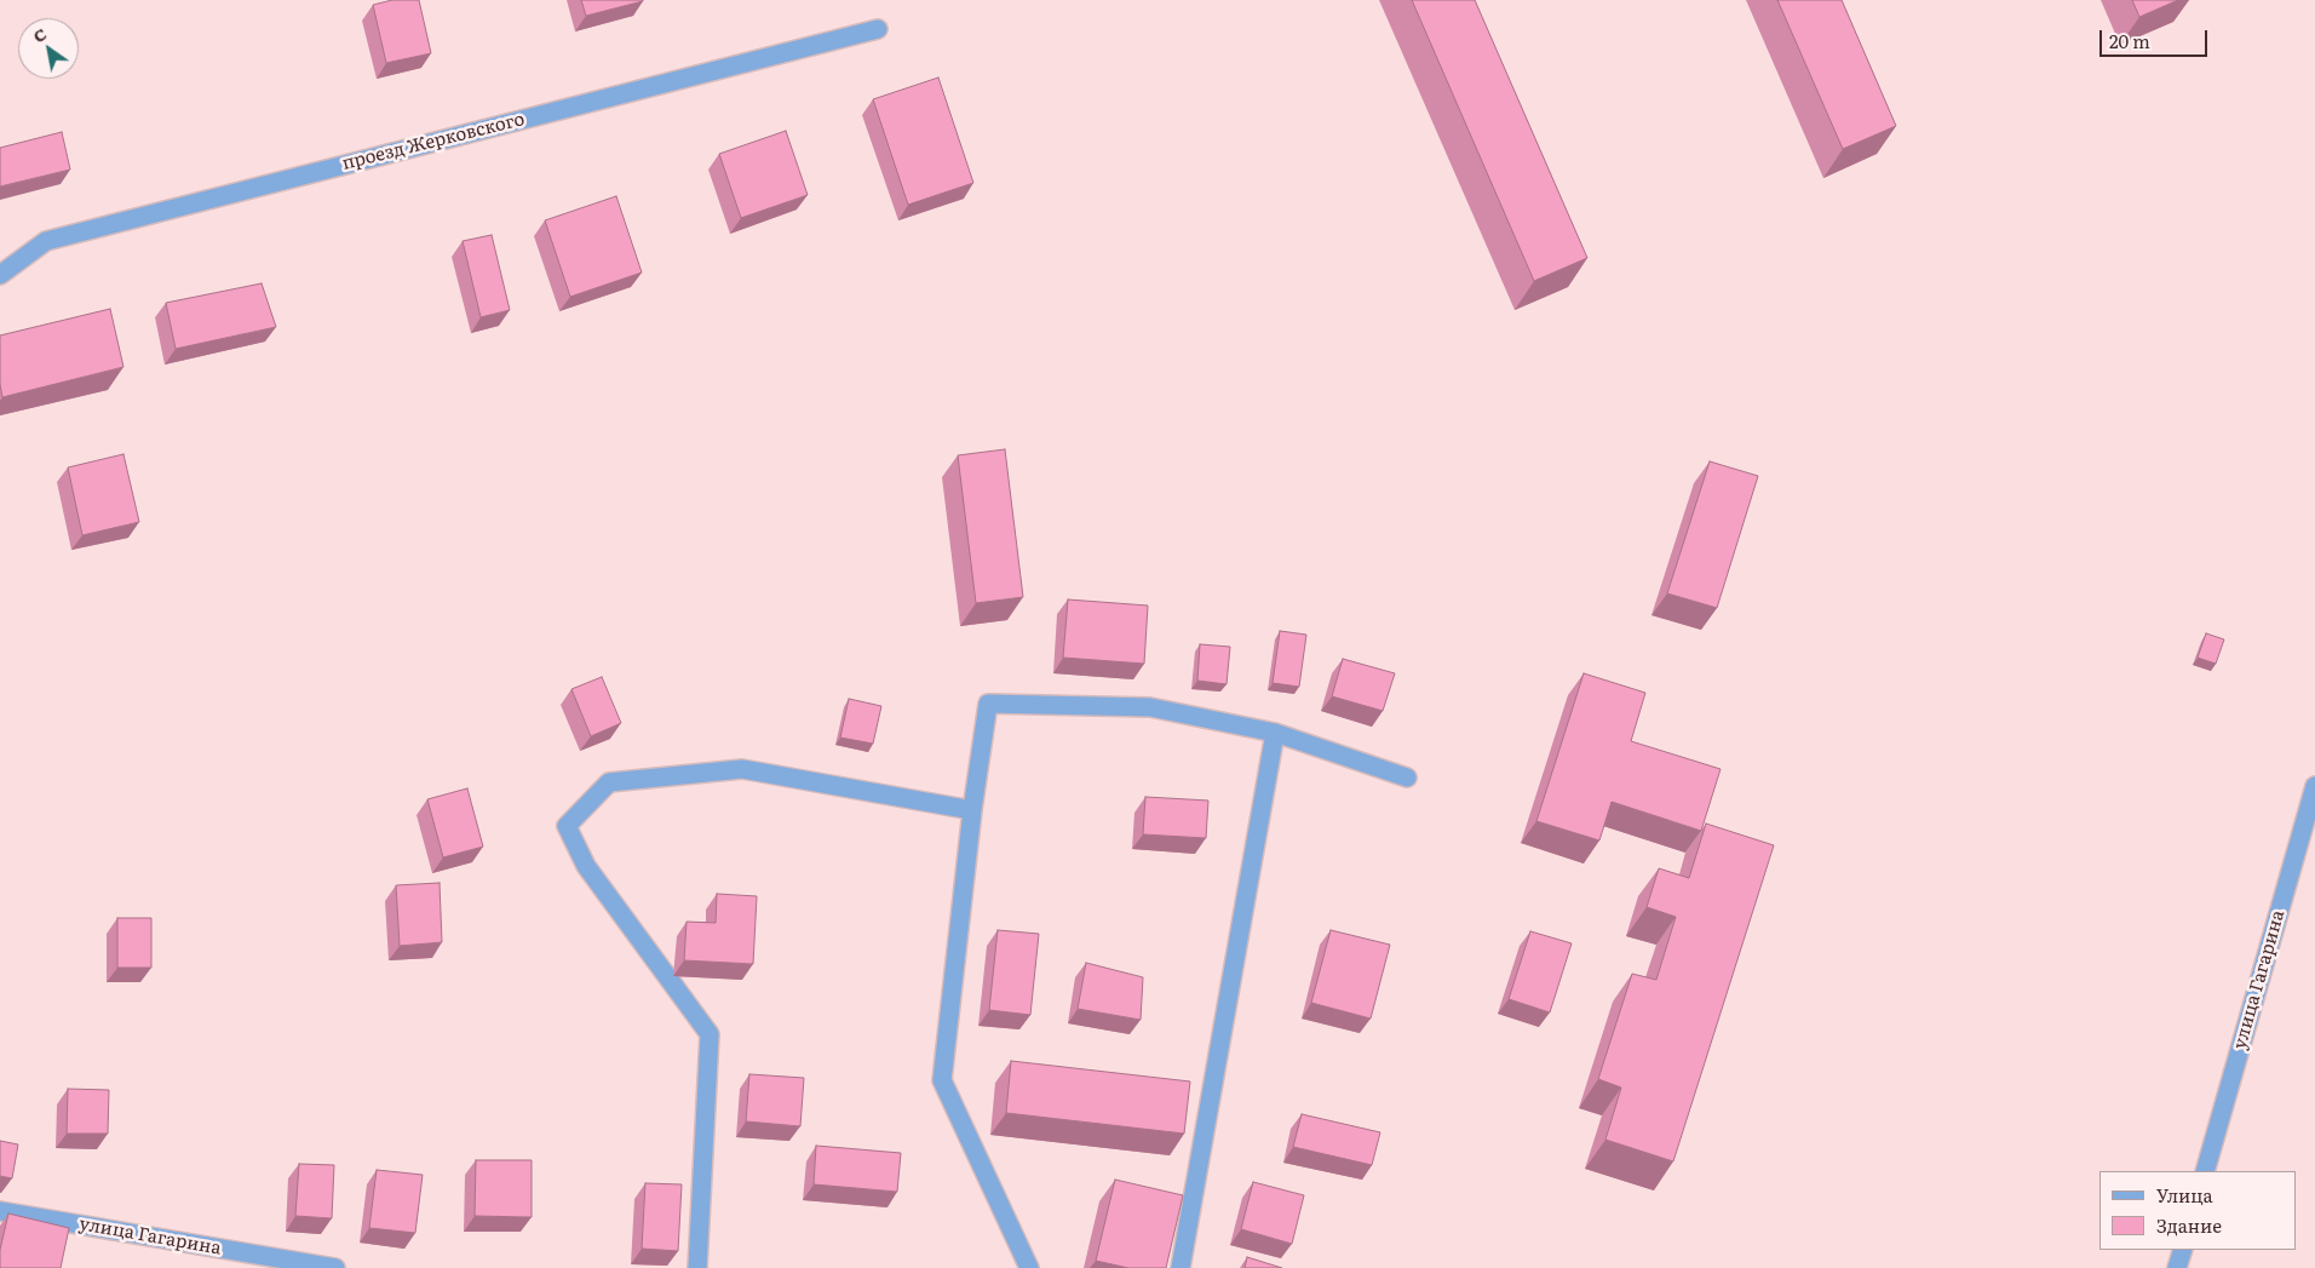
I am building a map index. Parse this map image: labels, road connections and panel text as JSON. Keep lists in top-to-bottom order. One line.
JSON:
{"streets":{"street":["проезд Жерковского","улица Гагарина"]},"legend":["Улица","Здание"],"scale_bar":"20 m","north":"top left"}
